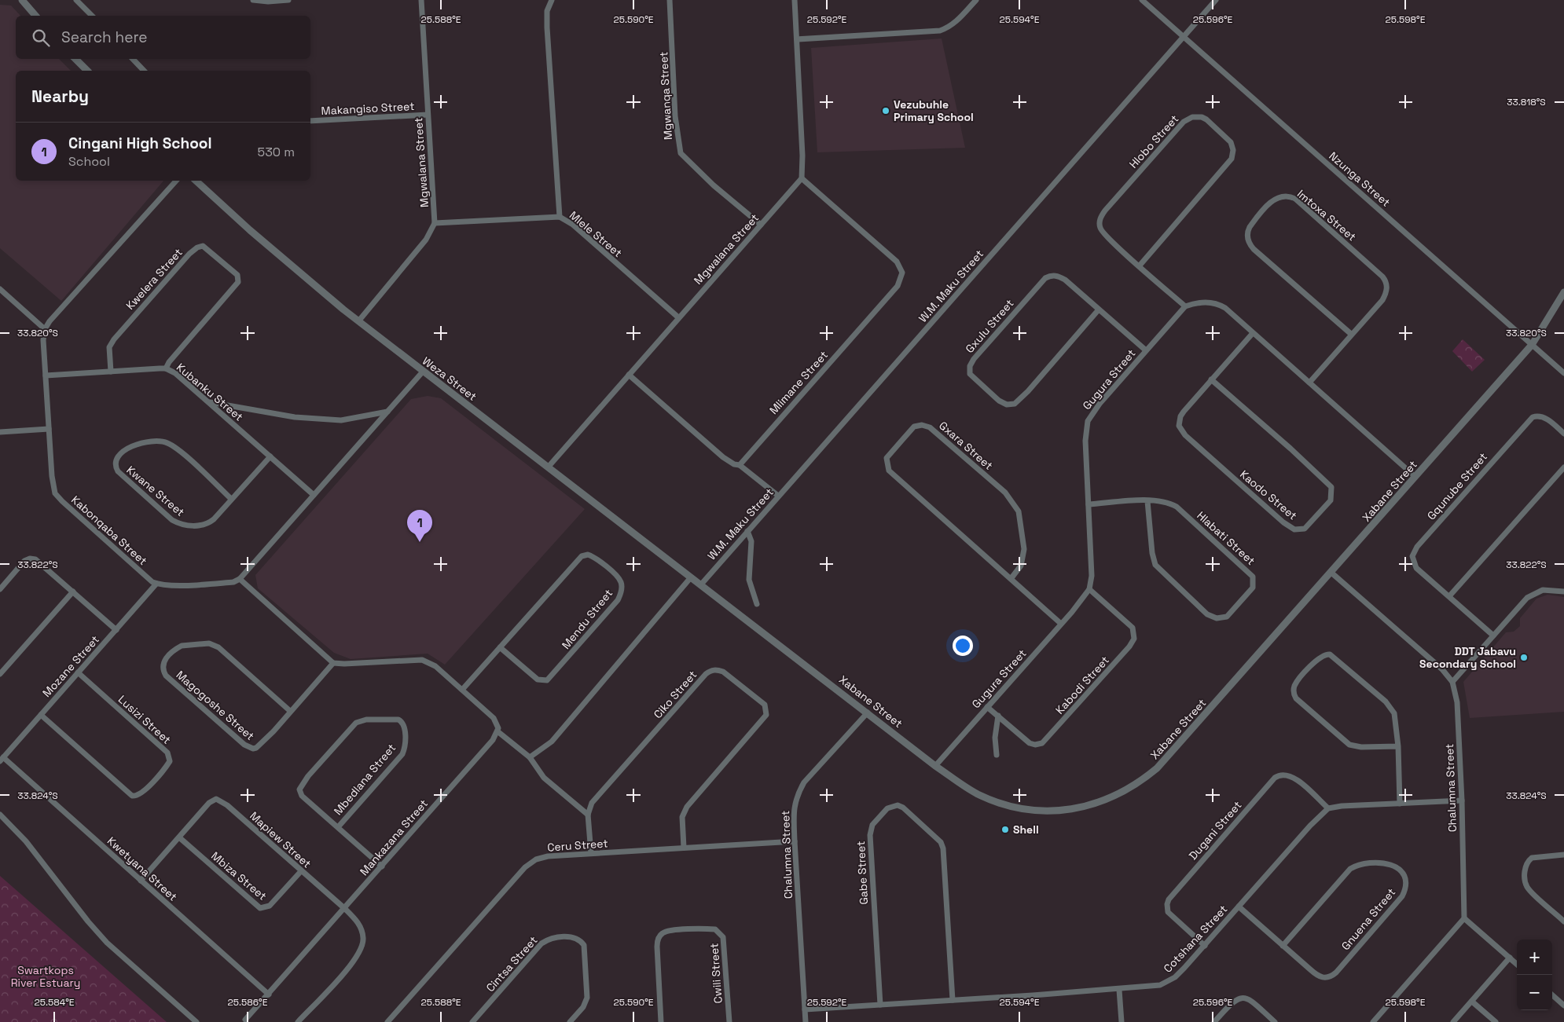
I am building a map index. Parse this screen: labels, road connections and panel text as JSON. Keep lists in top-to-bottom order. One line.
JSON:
{"streets":{"street":["Mgwanqa Street","Makangiso Street","Hlobo Street","Mgwalana Street","Nzunga Street","Imtoxa Street","Mlele Street","Kwelera Street","W.M. Maku Street","Gxulu Street","Weza Street","Gugura Street","Mlimane Street","Kubanku Street","Gxara Street","Gqunube Street","Kwane Street","Xabane Street","Kaodo Street","Kabonqaba Street","Hlabati Street","Mendu Street","Mozane Street","Kabodi Street","Ciko Street","Magogoshe Street","Lusizi Street","Mbedlana Street","Chalumna Street","Dugani Street","Mankazana Street","Mapiew Street","Ceru Street","Kwetyana Street","Gabe Street","Mbiza Street","Gnuena Street","Cotshana Street","Cintsa Street","Cwili Street"]},"crossings":[["Mgwanqa Street","Mgwalana Street"],["Makangiso Street","Mgwalana Street"],["Hlobo Street","Gugura Street"],["Mgwalana Street","Mlele Street"],["Mgwalana Street","Weza Street"],["Mgwalana Street","Mlimane Street"],["Nzunga Street","W.M. Maku Street"],["Nzunga Street","Xabane Street"],["Kwelera Street","Kubanku Street"],["W.M. Maku Street","Weza Street"],["W.M. Maku Street","Xabane Street"],["Gxulu Street","Gugura Street"],["Weza Street","Xabane Street"],["Gugura Street","Gxara Street"],["Gugura Street","Xabane Street"],["Gugura Street","Hlabati Street"],["Gugura Street","Kabodi Street"],["Kubanku Street","Kwane Street"],["Kubanku Street","Kabonqaba Street"],["Xabane Street","Chalumna Street"],["Kabonqaba Street","Mozane Street"],["Mozane Street","Lusizi Street"],["Mozane Street","Kwetyana Street"],["Ciko Street","Ceru Street"],["Mbedlana Street","Mankazana Street"],["Chalumna Street","Ceru Street"],["Chalumna Street","Cotshana Street"],["Dugani Street","Cotshana Street"],["Mankazana Street","Mapiew Street"],["Mankazana Street","Kwetyana Street"],["Mapiew Street","Kwetyana Street"],["Mapiew Street","Mbiza Street"],["Gabe Street","Cotshana Street"],["Gnuena Street","Cotshana Street"]],"parks":["Swartkops River Estuary"],"places":["Vezubuhle Primary School","DDT Jabavu Secondary School","Shell"],"page":{"search":"Search here","heading":"Nearby","list":[{"mark":"1","name":"Cingani High School","note":"School","value":"530 m"}],"pins":"1","map_buttons":["+","−"]},"coordinates":["25.588°E","25.590°E","25.592°E","25.594°E","25.596°E","25.598°E","33.818°S","33.820°S","33.822°S","33.824°S","25.584°E","25.586°E"]}
